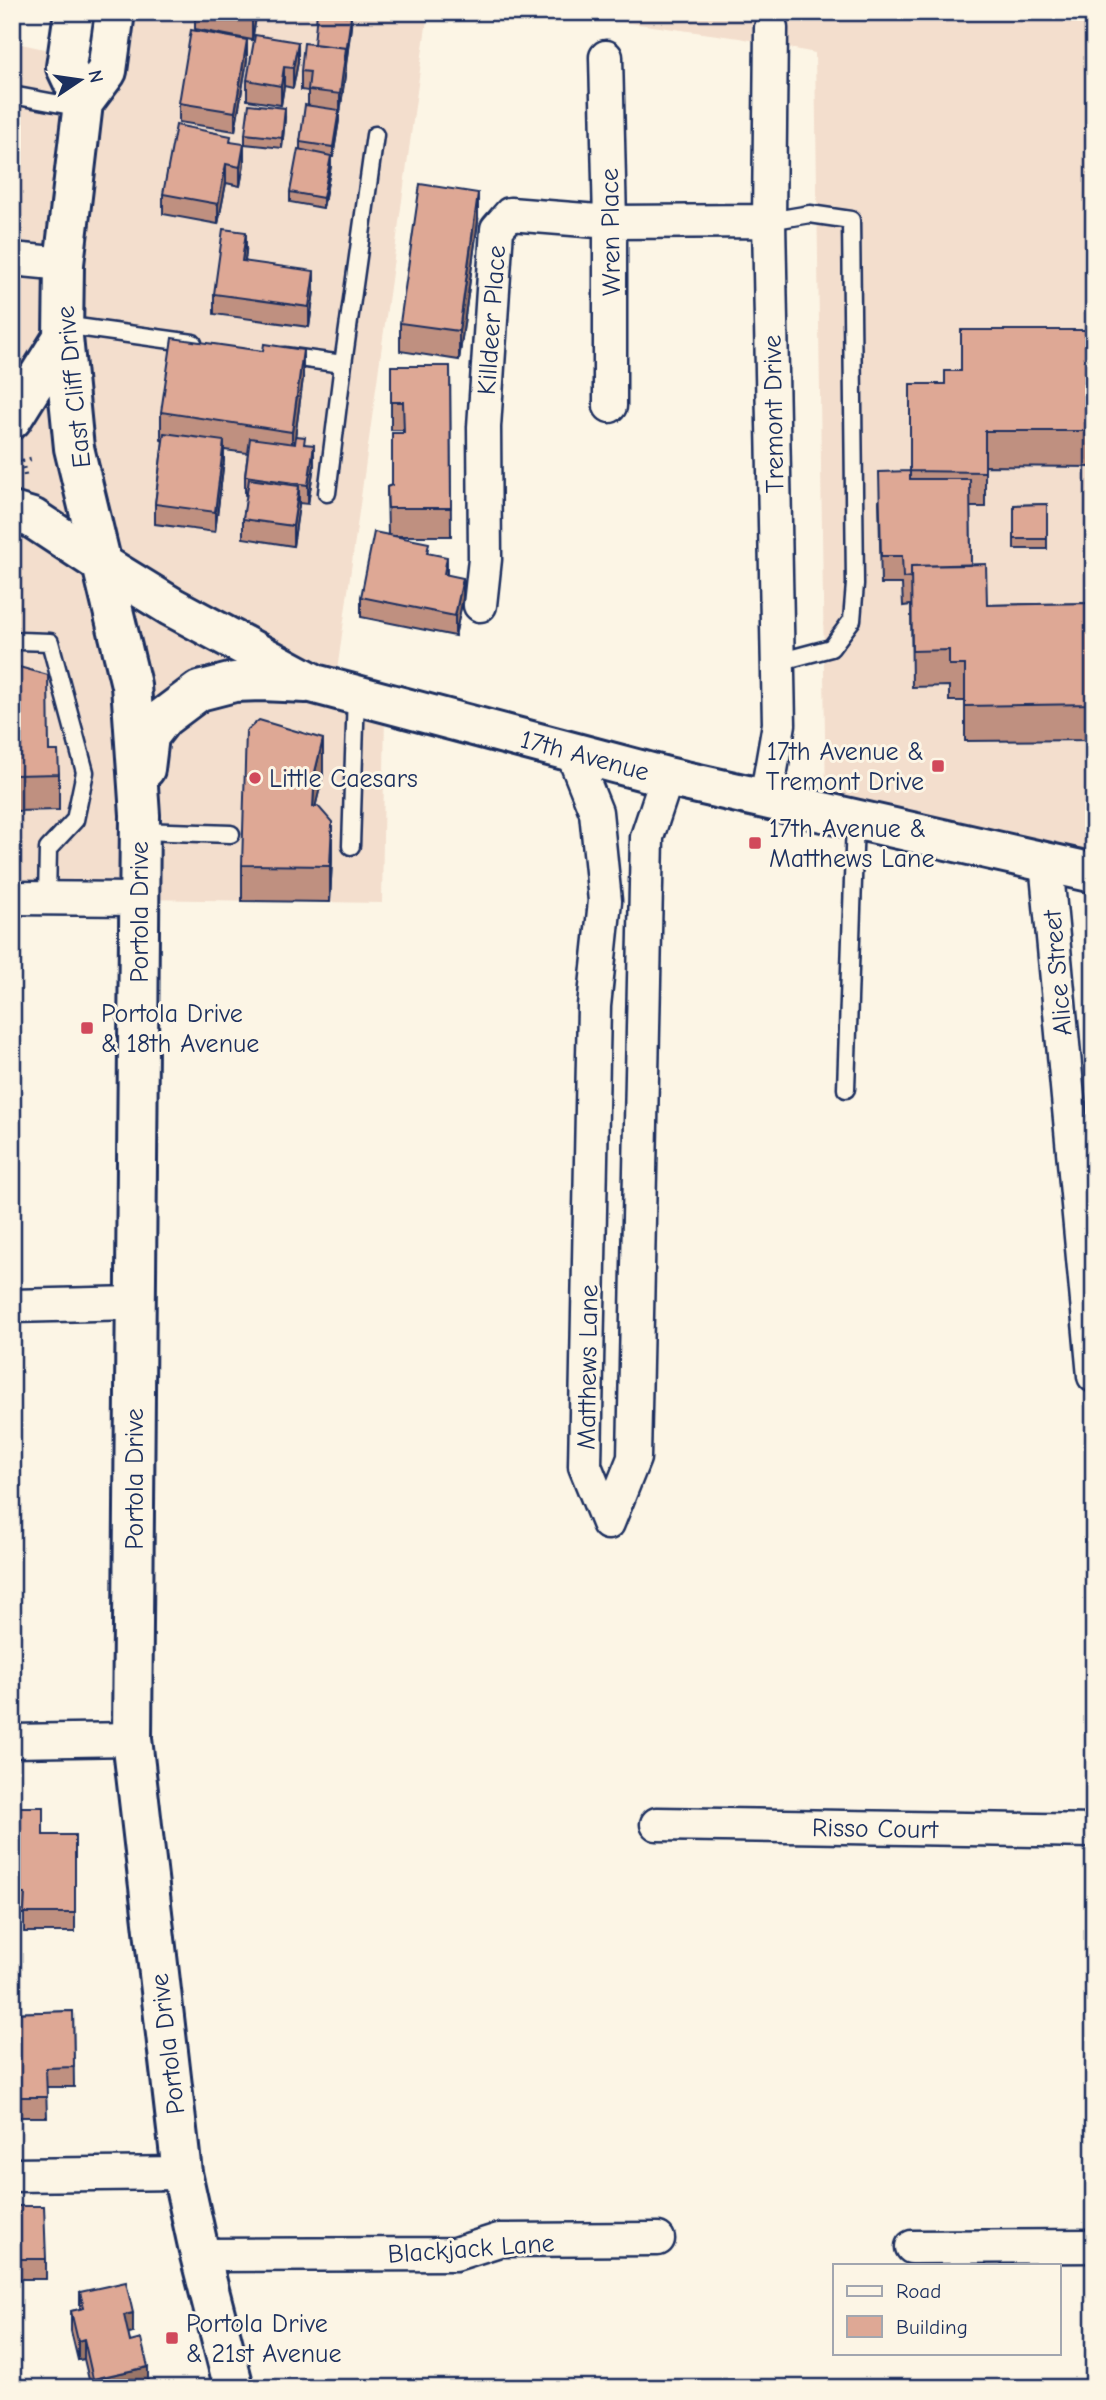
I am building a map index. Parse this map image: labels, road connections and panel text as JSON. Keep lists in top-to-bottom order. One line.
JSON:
{"streets":{"main road":["East Cliff Drive","17th Avenue","Portola Drive"],"street":["Wren Place","Killdeer Place","Tremont Drive","Alice Street","Matthews Lane","Risso Court","Blackjack Lane"]},"crossings":[["Wren Place","Killdeer Place"],["Killdeer Place","Tremont Drive"],["East Cliff Drive","17th Avenue"],["East Cliff Drive","Portola Drive"],["Tremont Drive","17th Avenue"],["17th Avenue","Portola Drive"],["17th Avenue","Alice Street"],["17th Avenue","Matthews Lane"],["Portola Drive","Blackjack Lane"]],"places":{"transit":["17th Avenue & Tremont Drive","17th Avenue & Matthews Lane","Portola Drive & 18th Avenue","Portola Drive & 21st Avenue"],"other":["Little Caesars"]},"legend":["Road","Building"],"north":"right"}
